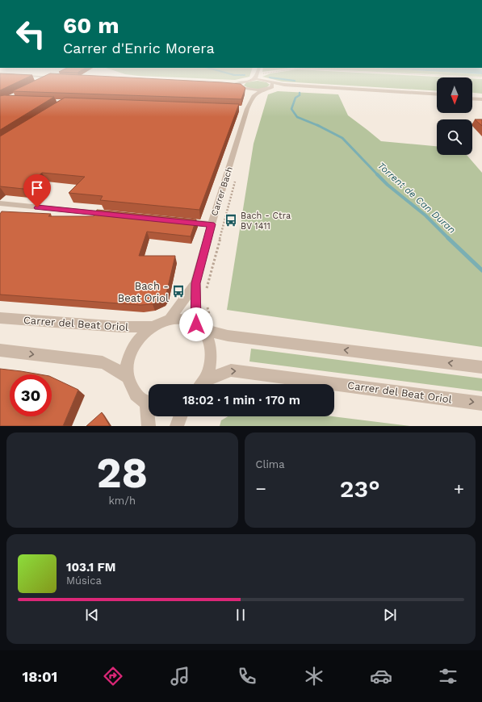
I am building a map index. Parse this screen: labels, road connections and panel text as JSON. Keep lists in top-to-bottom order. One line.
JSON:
{"streets":{"street":["Carrer Bach","Carrer del Beat Oriol"]},"crossings":[["Carrer Bach","Carrer del Beat Oriol"]],"water":["Torrent de Can Duran"],"places":{"bus stop":["Bach - Ctra BV 1411","Bach - Beat Oriol"]},"north":"bottom","page":{"turn":["60 m","Carrer d'Enric Morera"],"limit":"30","trip":"18:02 · 1 min · 170 m","tile":[["28","km/h"],"Clima"],"heat":["−","23°","+"],"song":["103.1 FM","Música"],"tabs":"18:01"}}
